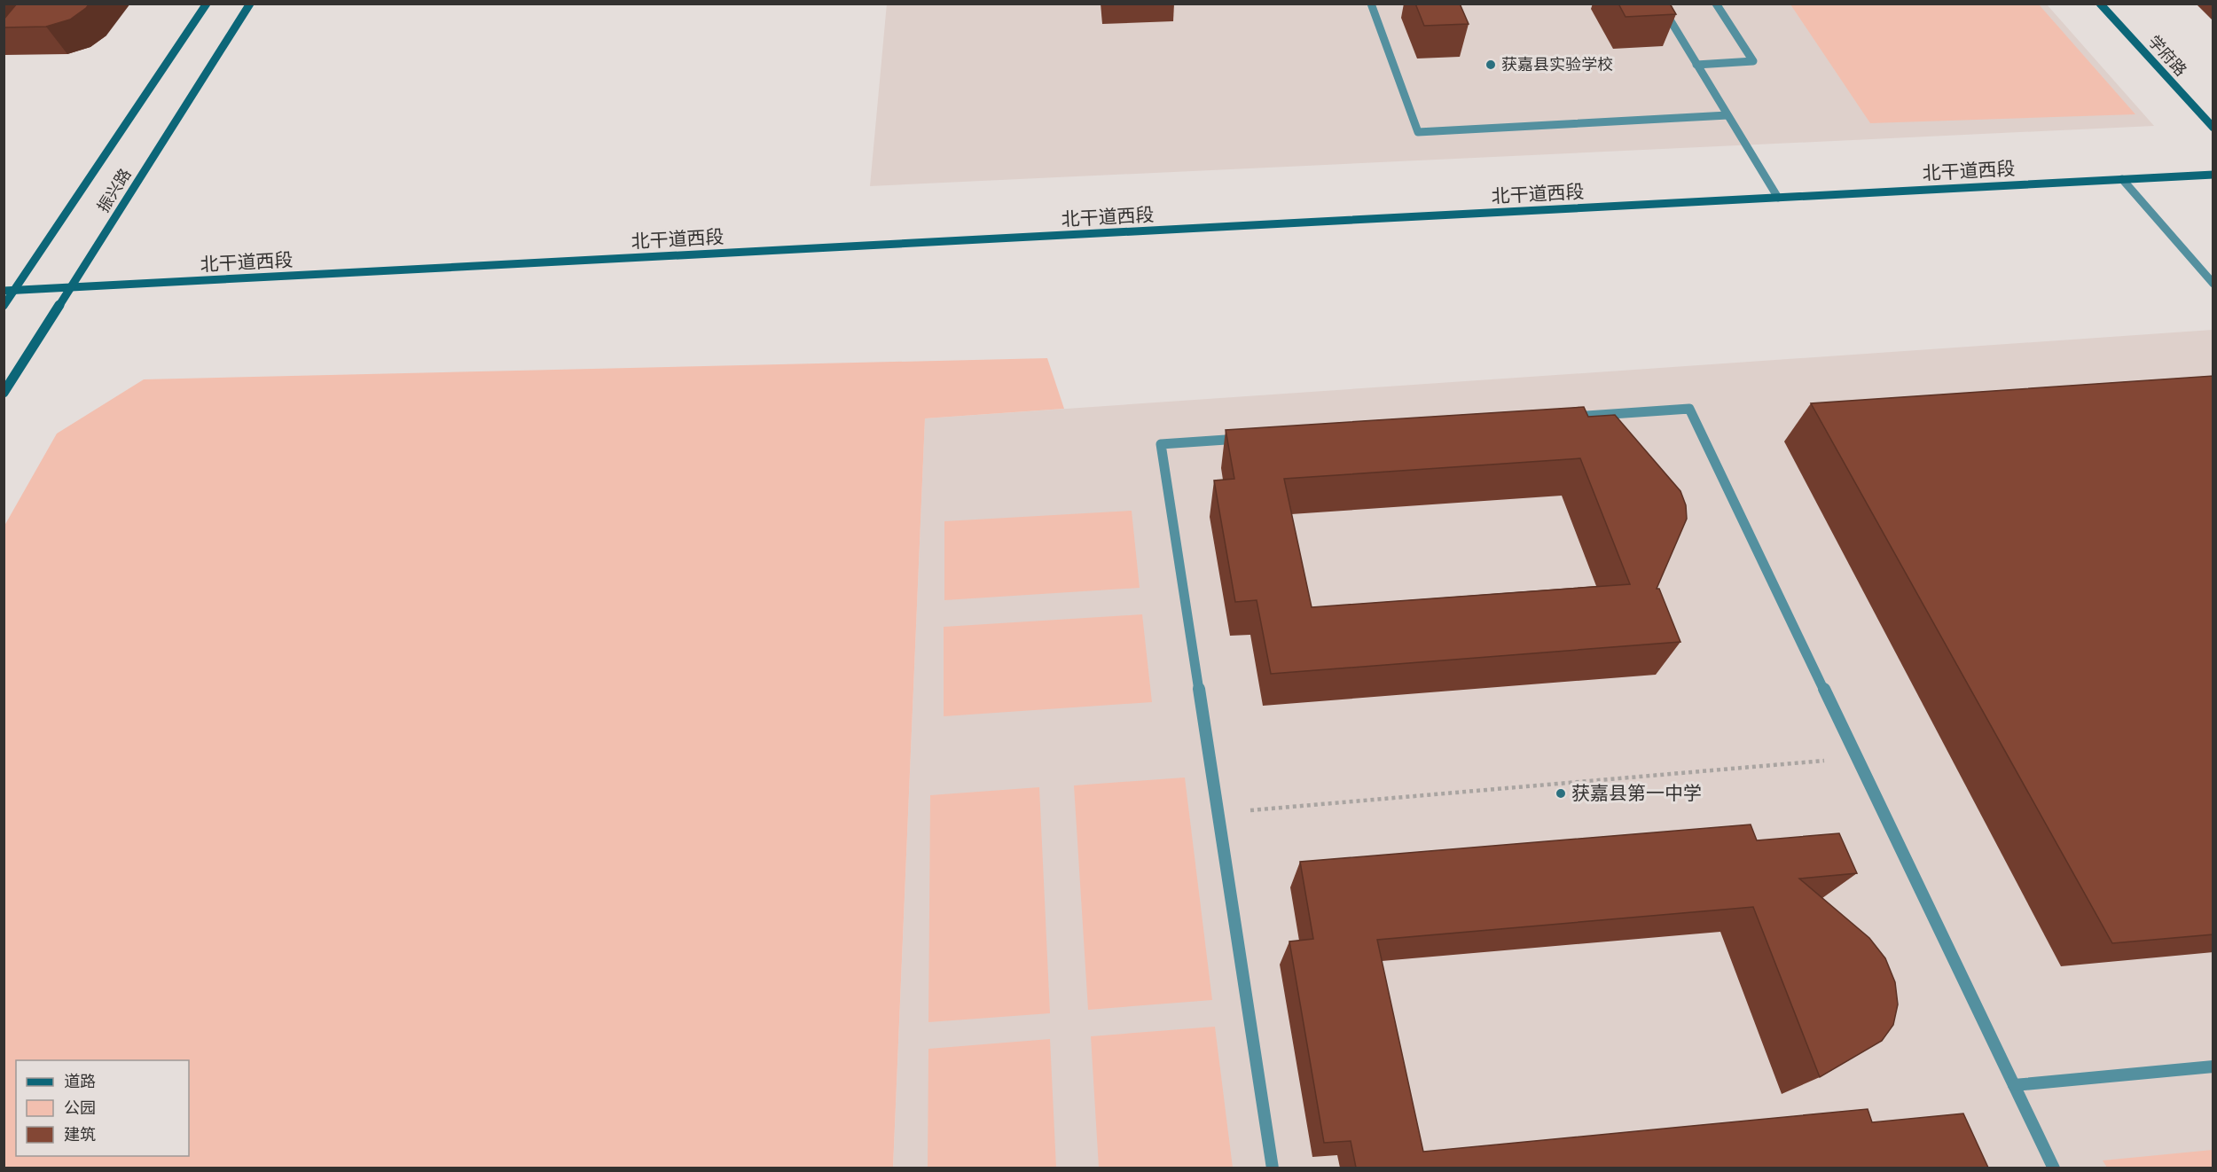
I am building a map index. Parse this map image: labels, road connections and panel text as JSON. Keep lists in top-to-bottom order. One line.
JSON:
{"streets":{"street":["学府路","北干道西段","振兴路"]},"crossings":[["北干道西段","振兴路"]],"places":["获嘉县实验学校","获嘉县第一中学"],"legend":["道路","公园","建筑"]}
